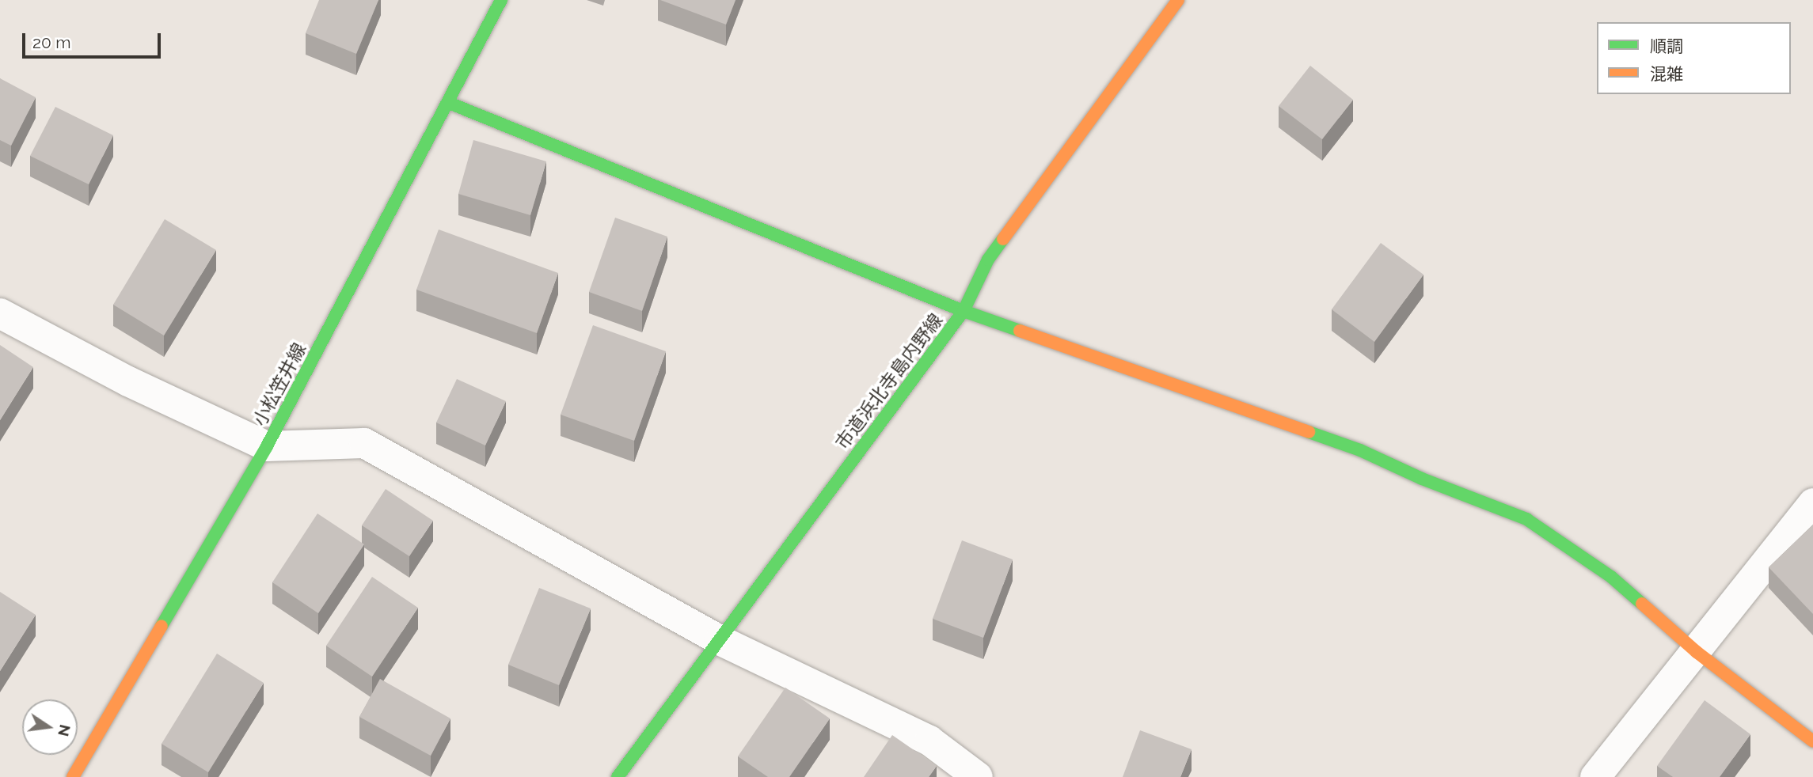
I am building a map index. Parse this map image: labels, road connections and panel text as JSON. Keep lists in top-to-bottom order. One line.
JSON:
{"streets":{"street":["市道浜北寺島内野線","小松笠井線"]},"legend":["順調","混雑"],"scale_bar":"20 m","north":"right"}
